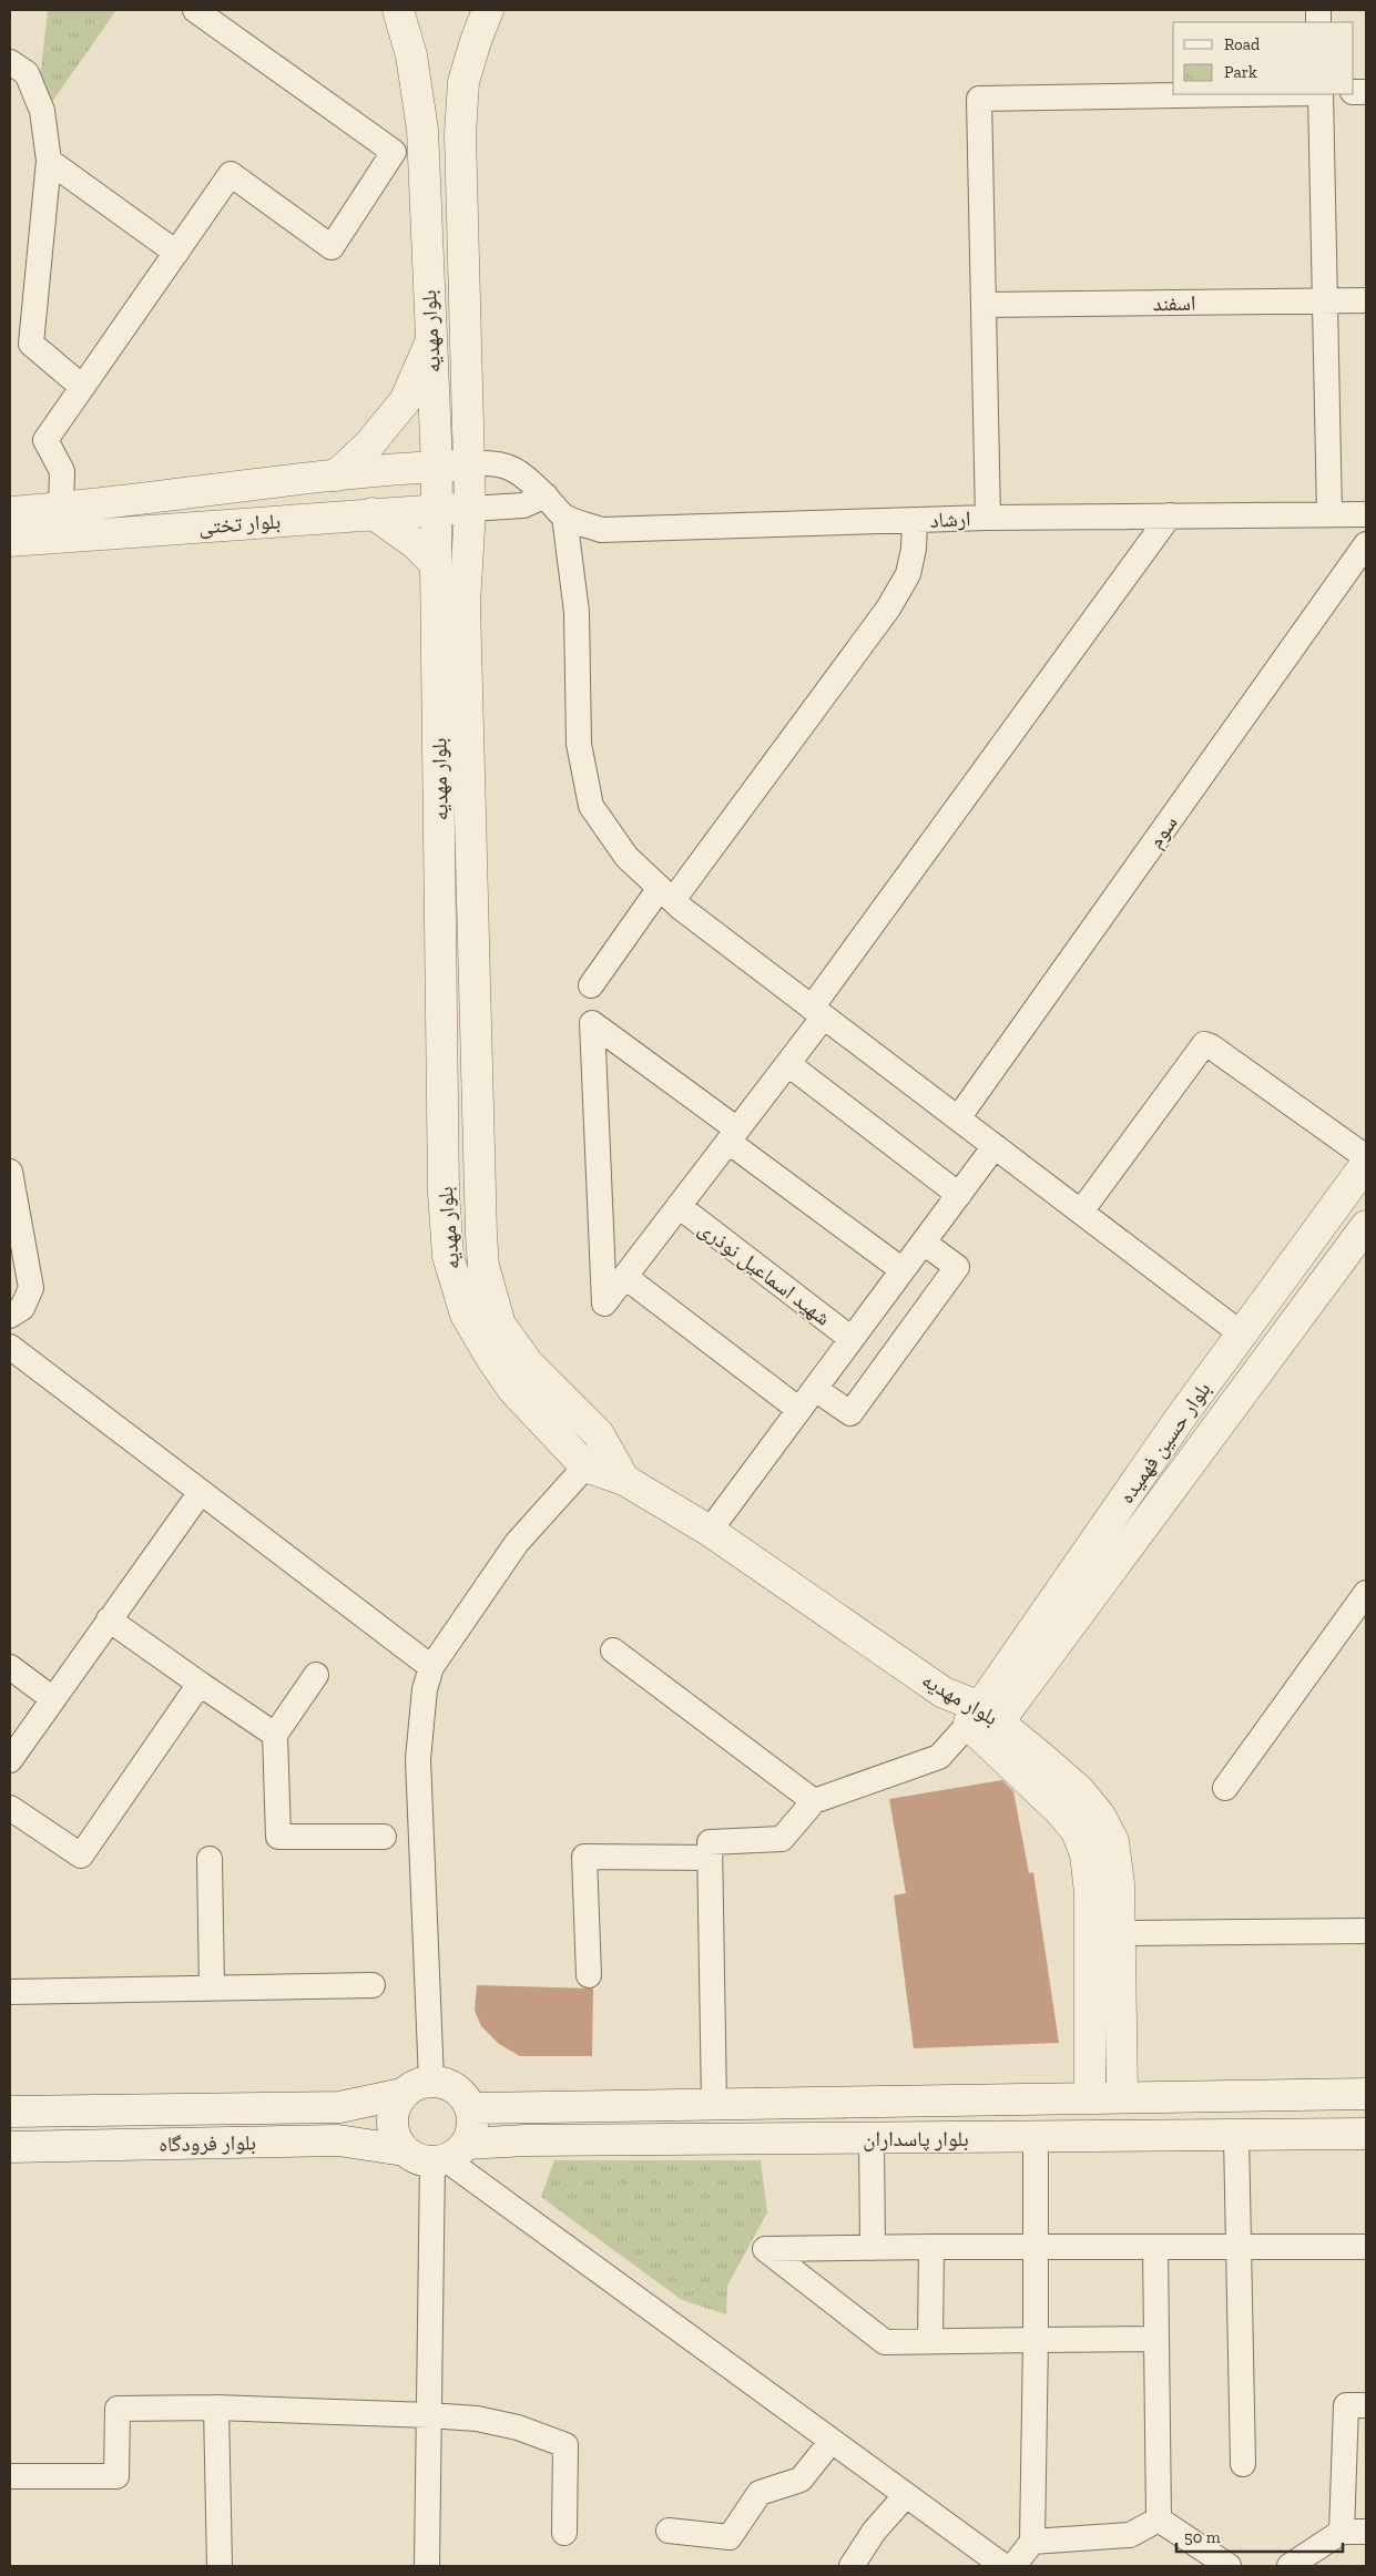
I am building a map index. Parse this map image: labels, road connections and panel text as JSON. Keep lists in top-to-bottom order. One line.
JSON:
{"streets":{"street":["اسفند","بلوار مهدیه","ارشاد","بلوار تختی","سوم","شهید اسماعیل نوذری","بلوار حسین فهمیده","بلوار پاسداران","بلوار فرودگاه"]},"crossings":[["بلوار مهدیه","ارشاد"],["بلوار مهدیه","بلوار تختی"],["بلوار مهدیه","بلوار حسین فهمیده"],["بلوار مهدیه","بلوار پاسداران"],["ارشاد","بلوار تختی"],["بلوار پاسداران","بلوار فرودگاه"]],"legend":["Road","Park"],"scale_bar":"50 m"}
